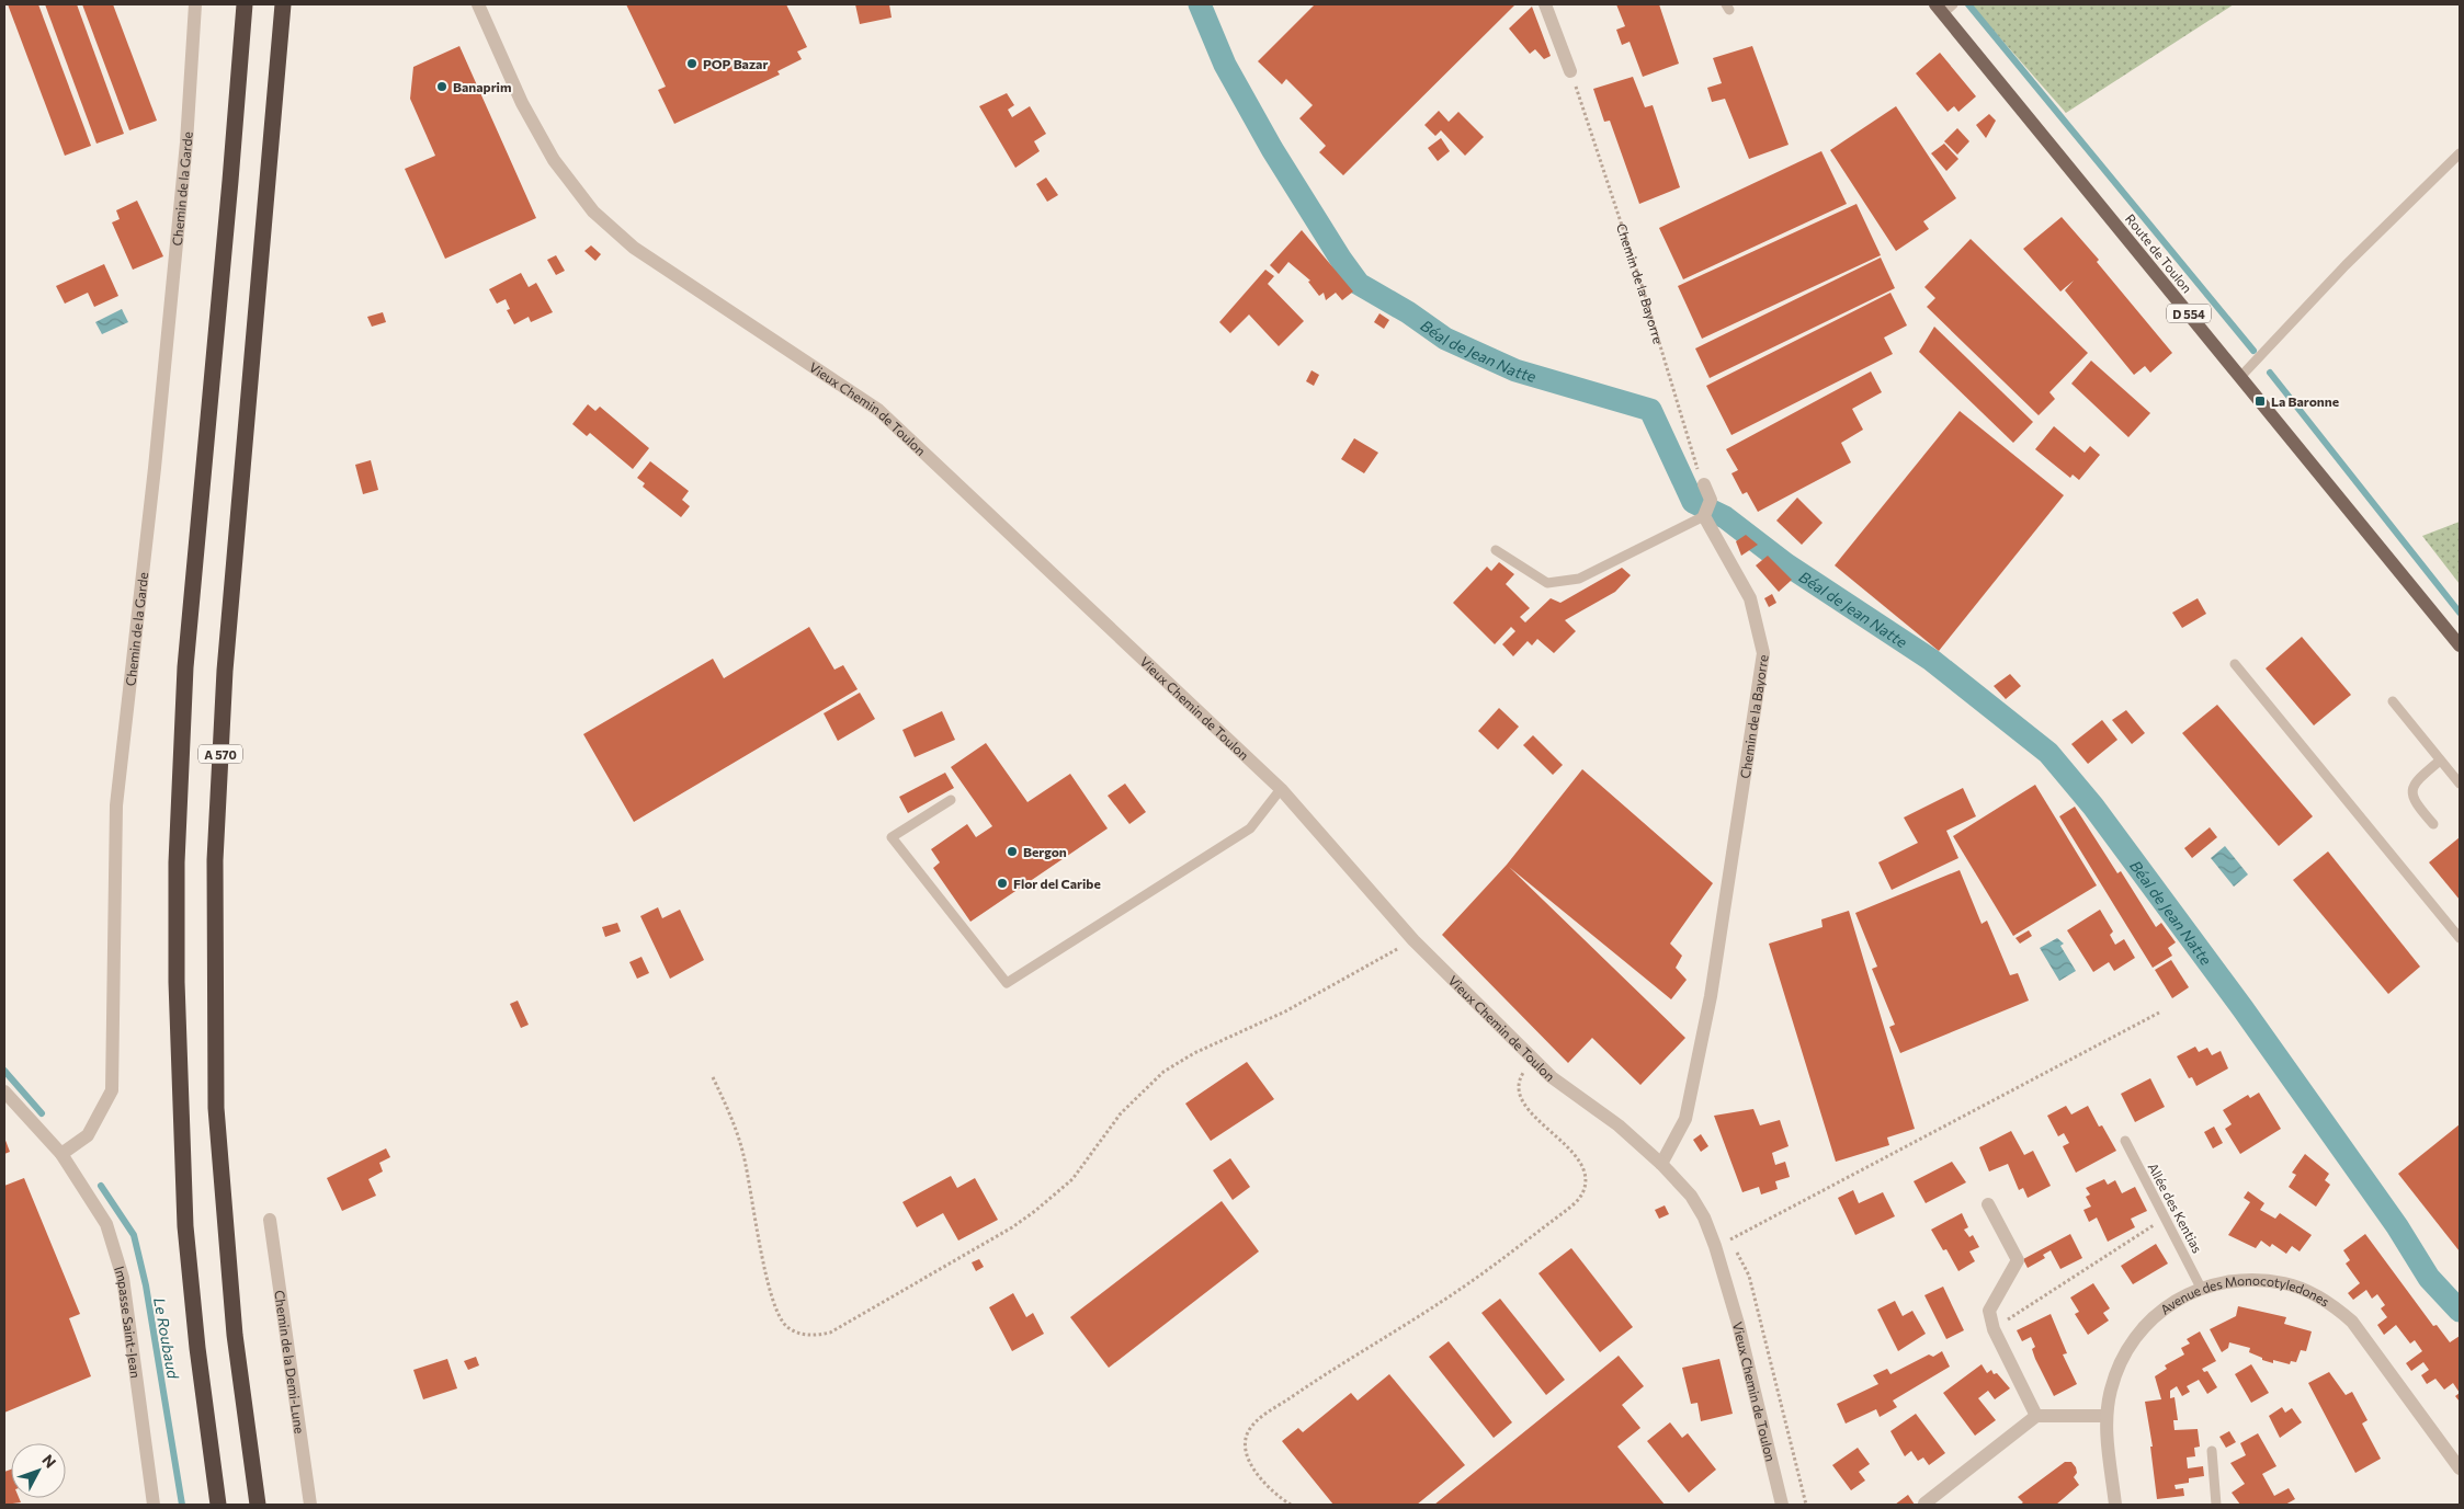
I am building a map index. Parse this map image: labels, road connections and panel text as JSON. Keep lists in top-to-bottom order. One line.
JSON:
{"streets":{"highway":["A 570"],"main road":["Route de Toulon","D 554"],"street":["Chemin de la Garde","Chemin de la Bayorre","Vieux Chemin de Toulon","Avenue des Monocotyledones","Impasse Saint-Jean","Chemin de la Demi-Lune"],"lane":["Allée des Kentias"]},"crossings":[["Chemin de la Garde","Impasse Saint-Jean"],["Chemin de la Bayorre","Vieux Chemin de Toulon"],["Allée des Kentias","Avenue des Monocotyledones"]],"water":["Béal de Jean Natte","Le Roubaud"],"places":{"other":["POP Bazar","Banaprim","Bergon","Flor del Caribe"],"transit":["La Baronne"]},"north":"top right"}
